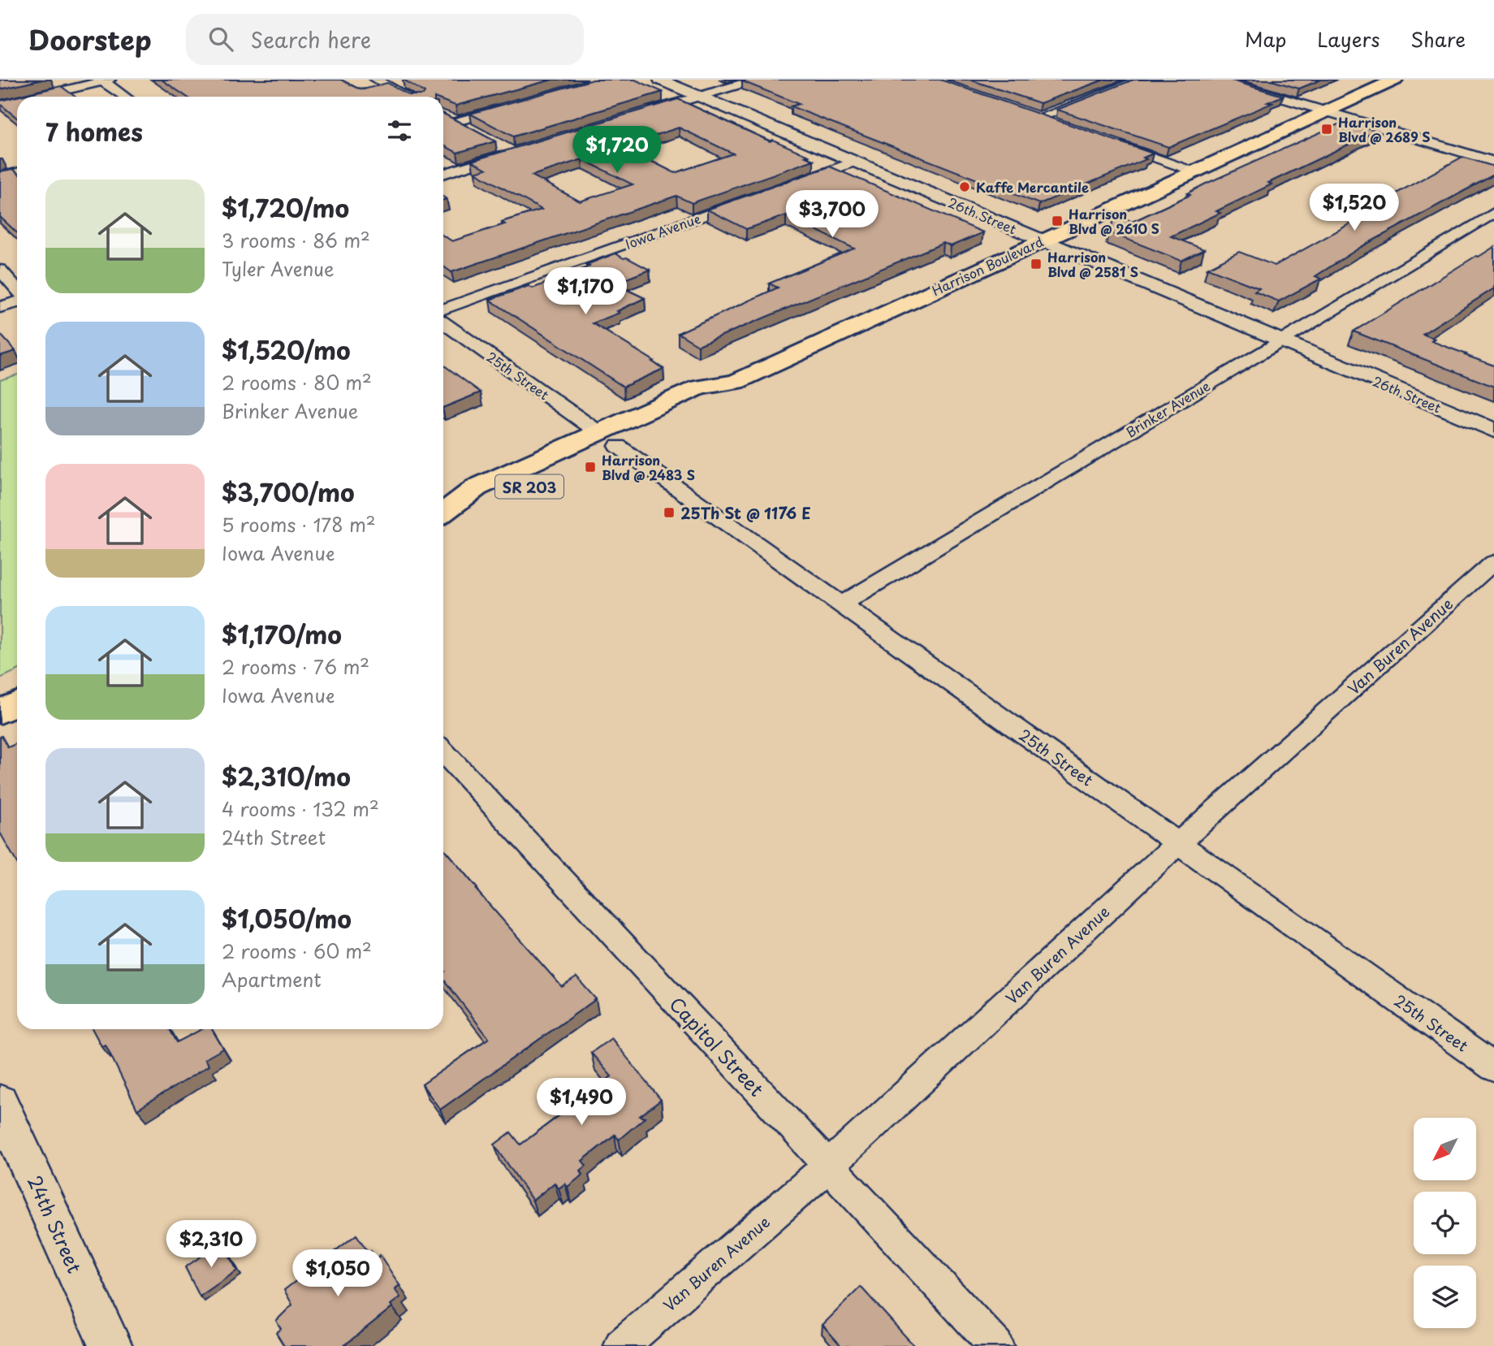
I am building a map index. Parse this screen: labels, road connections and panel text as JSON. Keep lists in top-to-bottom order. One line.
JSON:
{"streets":{"main road":["Harrison Boulevard","SR 203"],"street":["26th Street","Iowa Avenue","25th Street","Brinker Avenue","Van Buren Avenue","Capitol Street","24th Street"]},"crossings":[["26th Street","Harrison Boulevard"],["26th Street","Brinker Avenue"],["Harrison Boulevard","25th Street"],["25th Street","Brinker Avenue"],["25th Street","Van Buren Avenue"],["Van Buren Avenue","Capitol Street"]],"places":{"transit":["Harrison Blvd @ 2689 S","Harrison Blvd @ 2610 S","Harrison Blvd @ 2581 S","Harrison Blvd @ 2483 S","25Th St @ 1176 E"],"other":["Kaffe Mercantile"]},"north":"bottom left","page":{"header":"Doorstep","search":"Search here","nav":["Map","Layers","Share"],"heading":"7 homes","price":["$1,720","$1,520","$3,700","$1,170","$1,490","$2,310","$1,050"],"list":[{"name":"$1,720/mo","note":"3 rooms · 86 m² · Tyler Avenue"},{"name":"$1,520/mo","note":"2 rooms · 80 m² · Brinker Avenue"},{"name":"$3,700/mo","note":"5 rooms · 178 m² · Iowa Avenue"},{"name":"$1,170/mo","note":"2 rooms · 76 m² · Iowa Avenue"},{"name":"$2,310/mo","note":"4 rooms · 132 m² · 24th Street"},{"name":"$1,050/mo","note":"2 rooms · 60 m² · Apartment"}]}}
